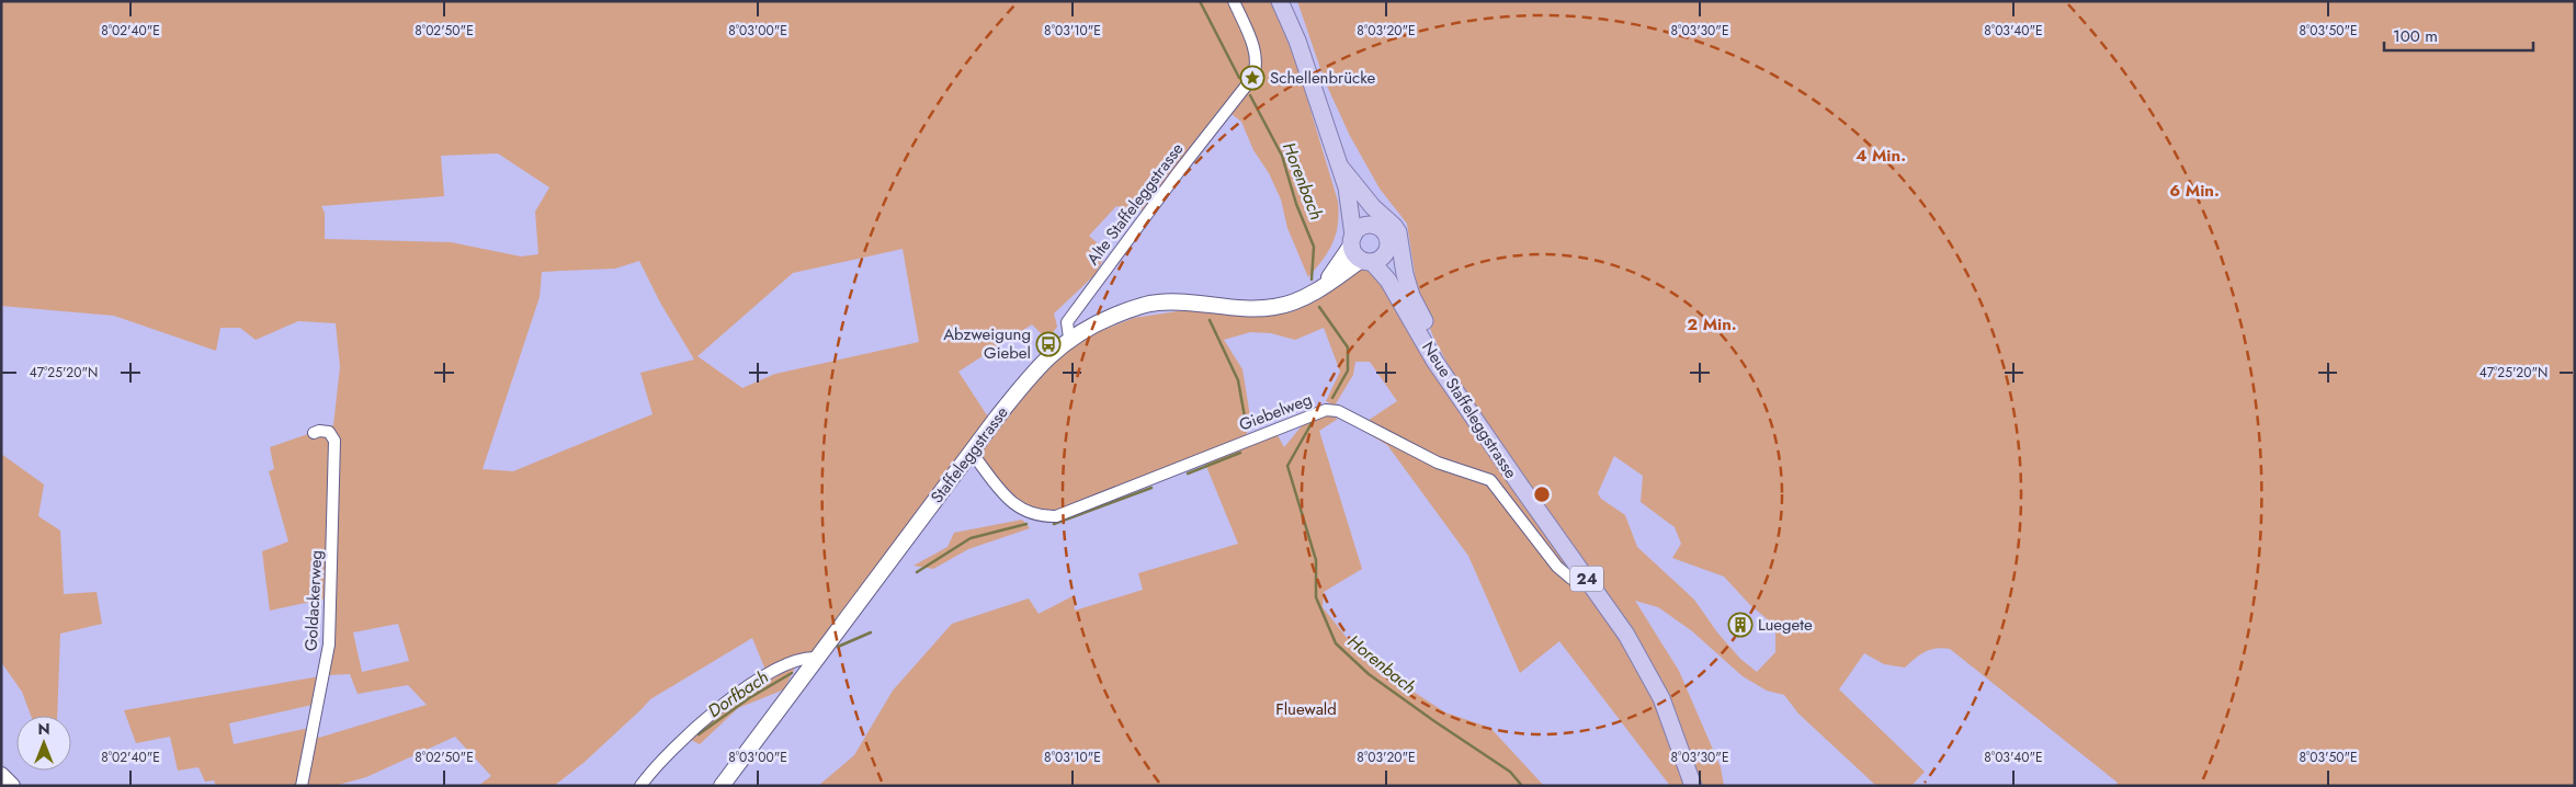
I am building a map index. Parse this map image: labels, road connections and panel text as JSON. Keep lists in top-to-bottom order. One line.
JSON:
{"streets":{"main road":["Neue Staffeleggstrasse","24"],"street":["Alte Staffeleggstrasse","Giebelweg","Staffeleggstrasse","Goldackerweg"]},"crossings":[["Alte Staffeleggstrasse","Staffeleggstrasse"],["Neue Staffeleggstrasse","Staffeleggstrasse"],["Neue Staffeleggstrasse","24"],["Giebelweg","Staffeleggstrasse"],["Staffeleggstrasse","24"]],"water":["Horenbach","Dorfbach"],"parks":["Fluewald"],"places":{"place":["Schellenbrücke"],"bus stop":["Abzweigung Giebel"],"building":["Luegete"]},"scale_bar":"100 m","north":"top","coordinates":["8°02'40\"E","8°02'50\"E","8°03'00\"E","8°03'10\"E","8°03'20\"E","8°03'30\"E","8°03'40\"E","8°03'50\"E","47°25'20\"N"],"rings":["4 Min.","6 Min.","2 Min."]}
